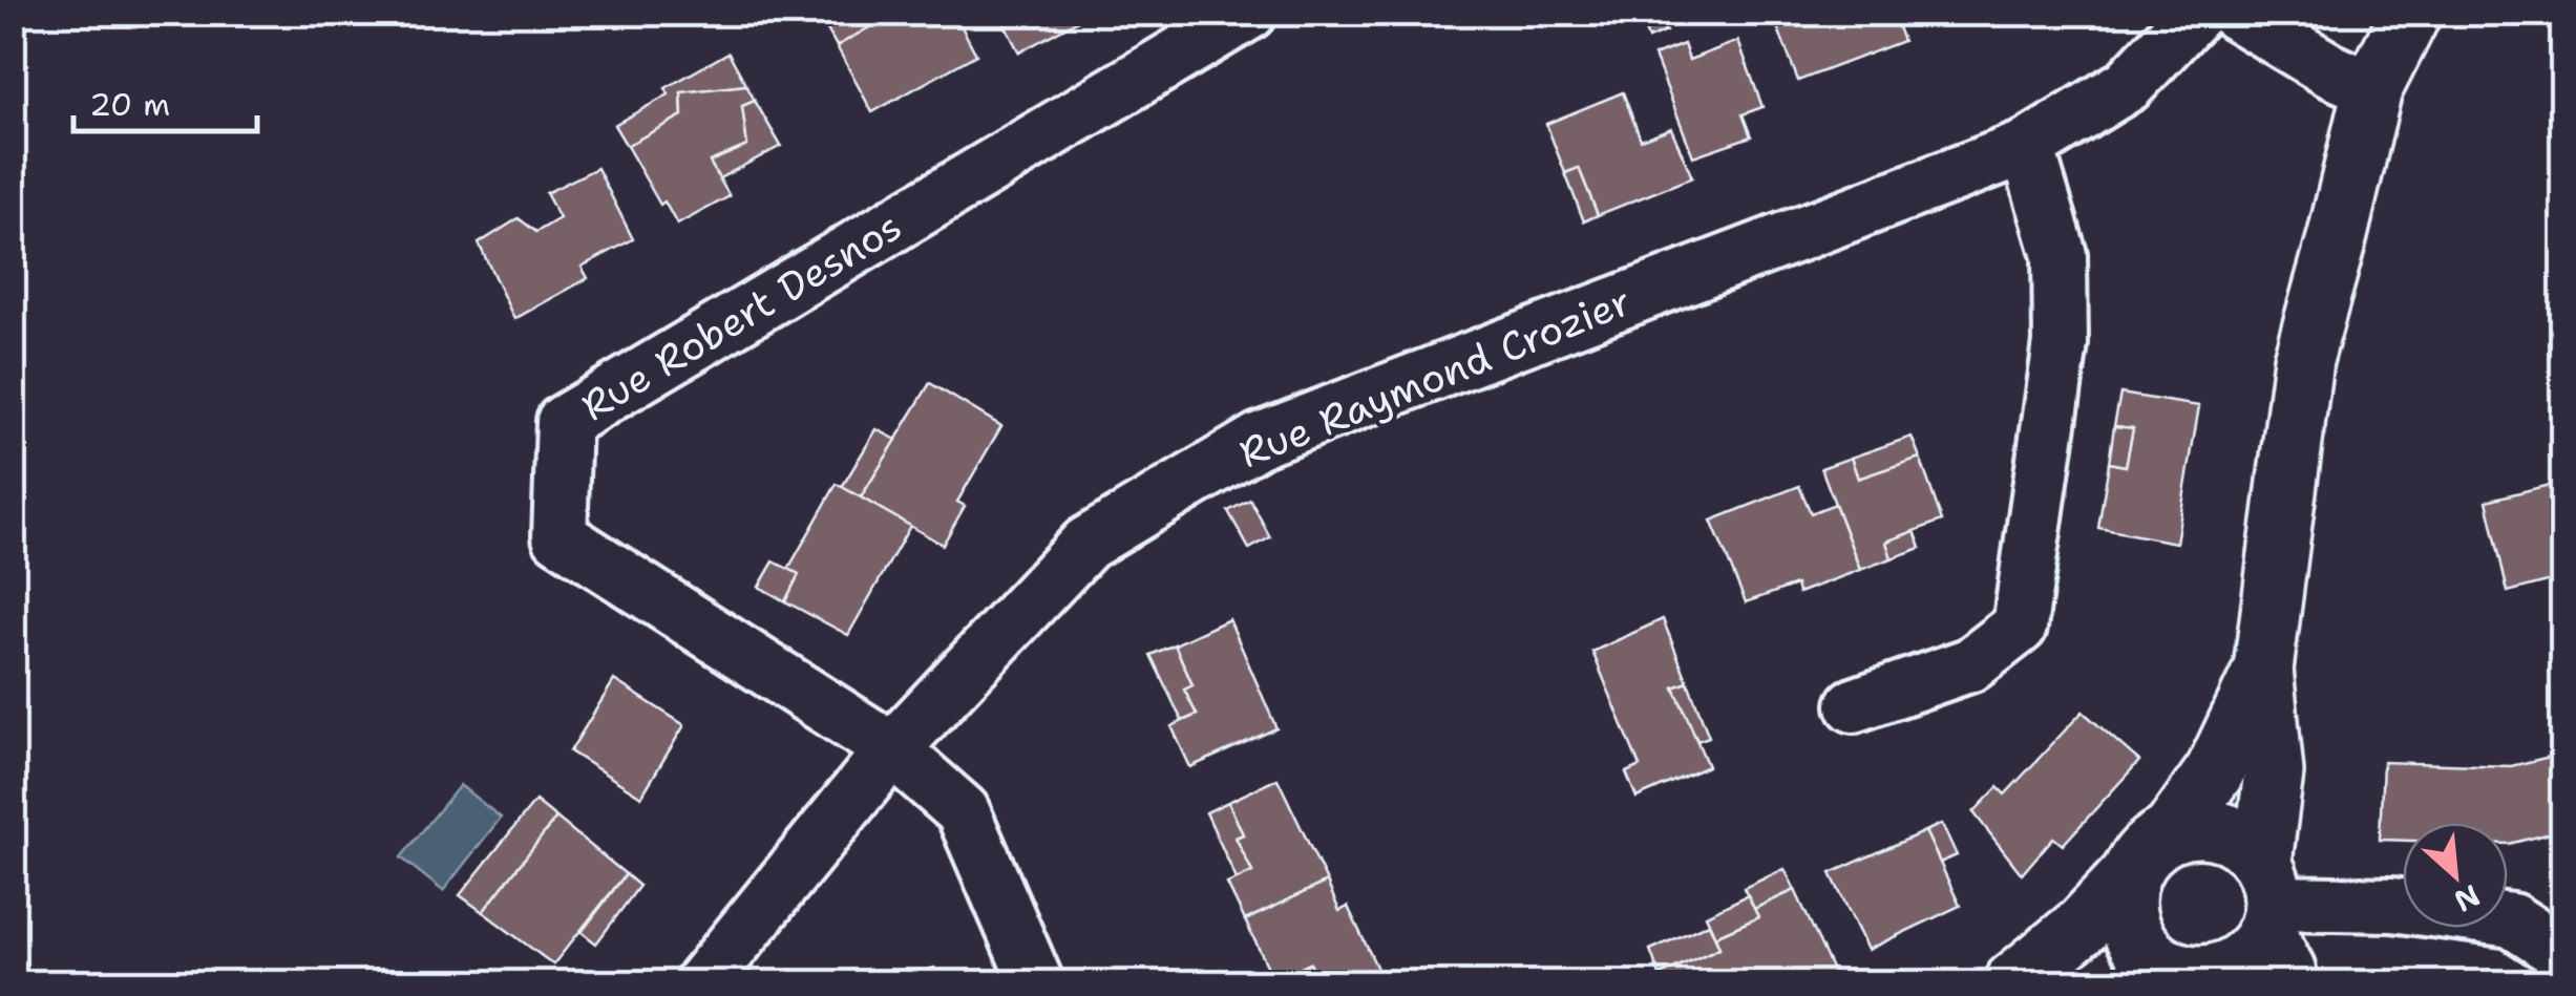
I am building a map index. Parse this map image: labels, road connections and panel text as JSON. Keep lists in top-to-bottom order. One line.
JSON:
{"streets":{"street":["Rue Robert Desnos","Rue Raymond Crozier"]},"crossings":[["Rue Robert Desnos","Rue Raymond Crozier"]],"scale_bar":"20 m","north":"bottom right"}
